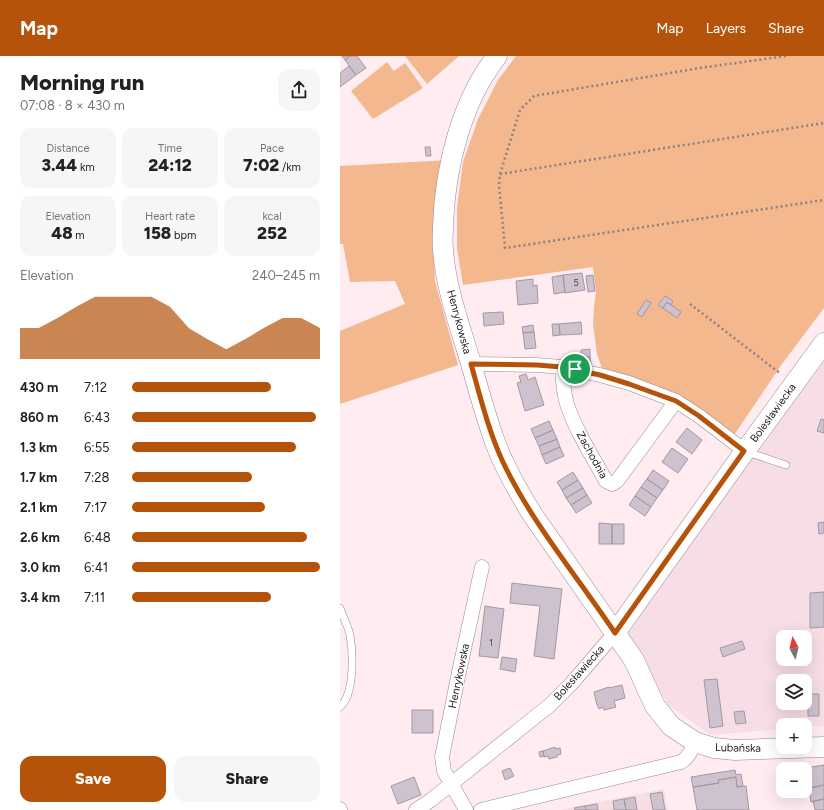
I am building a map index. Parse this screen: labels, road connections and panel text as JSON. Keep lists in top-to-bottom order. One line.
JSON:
{"streets":{"main road":["Henrykowska","Bolesławiecka","Lubańska"],"street":["Zachodnia"]},"crossings":[["Henrykowska","Bolesławiecka"],["Henrykowska","Lubańska"],["Bolesławiecka","Lubańska"]],"house_numbers":["5","1"],"north":"top","page":{"header":"Map","nav":["Map","Layers","Share"],"heading":["Morning run","07:08 · 8 × 430 m"],"stats":[["Distance","3.44 km"],["Time","24:12"],["Pace","7:02 /km"],["Elevation","48 m"],["Heart rate","158 bpm"],["kcal","252"]],"chart":["Elevation","240–245 m"],"list":[{"name":"430 m","note":"7:12"},{"name":"860 m","note":"6:43"},{"name":"1.3 km","note":"6:55"},{"name":"1.7 km","note":"7:28"},{"name":"2.1 km","note":"7:17"},{"name":"2.6 km","note":"6:48"},{"name":"3.0 km","note":"6:41"},{"name":"3.4 km","note":"7:11"}],"map_buttons":["+","−"],"buttons":["Save","Share"]}}
